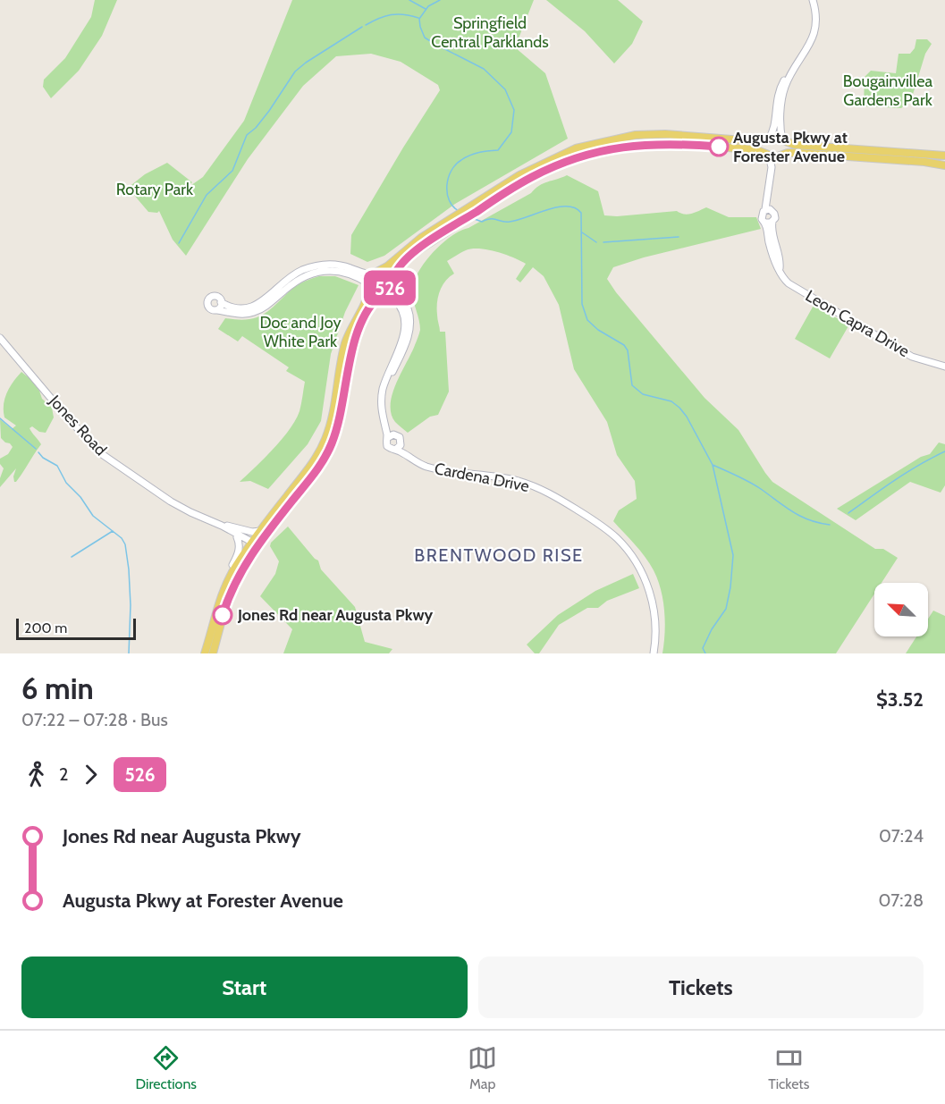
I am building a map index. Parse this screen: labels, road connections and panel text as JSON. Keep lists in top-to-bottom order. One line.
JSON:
{"streets":{"street":["Leon Capra Drive","Jones Road","Cardena Drive"]},"districts":["BRENTWOOD RISE"],"parks":["Springfield Central Parklands","Bougainvillea Gardens Park","Rotary Park","Doc and Joy White Park"],"places":["Augusta Pkwy at Forester Avenue","Jones Rd near Augusta Pkwy"],"lines":["bus line 526"],"scale_bar":"200 m","north":"top left","page":{"on_map":"526","scale":"200 m","heading":["6 min","07:22 – 07:28 · Bus","$3.52"],"legs":["2","526"],"list":[{"name":"Jones Rd near Augusta Pkwy","value":"07:24"},{"name":"Augusta Pkwy at Forester Avenue","value":"07:28"}],"buttons":["Start","Tickets"],"tabs":["Directions","Map","Tickets"]}}
